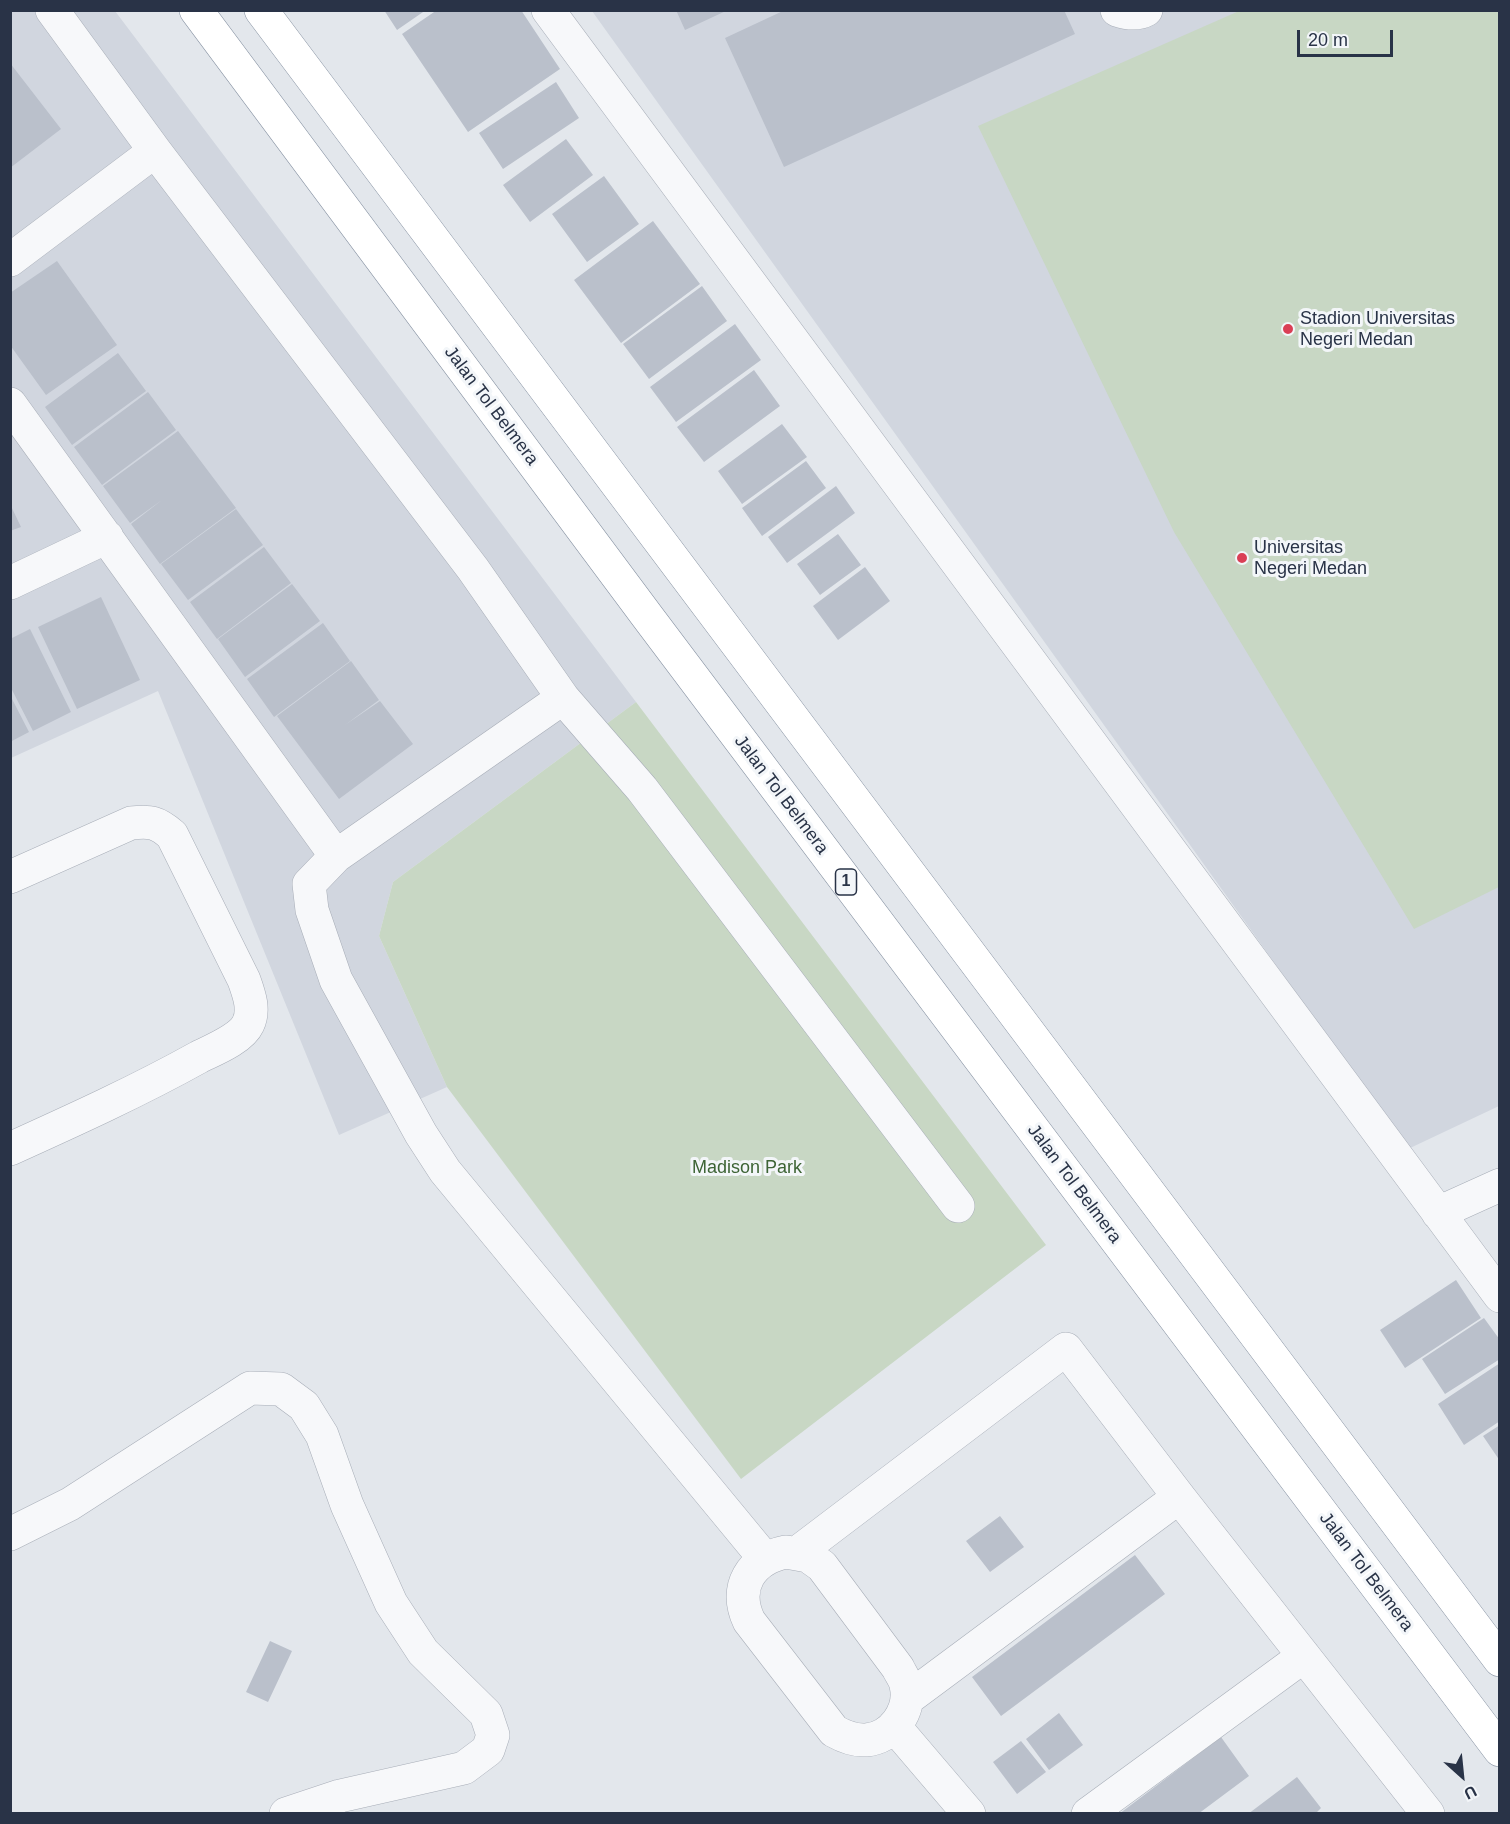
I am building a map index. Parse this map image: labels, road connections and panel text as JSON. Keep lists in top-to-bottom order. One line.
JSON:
{"streets":{"highway":["Jalan Tol Belmera","1"]},"parks":["Madison Park"],"places":["Stadion Universitas Negeri Medan","Universitas Negeri Medan"],"scale_bar":"20 m","north":"bottom right"}
